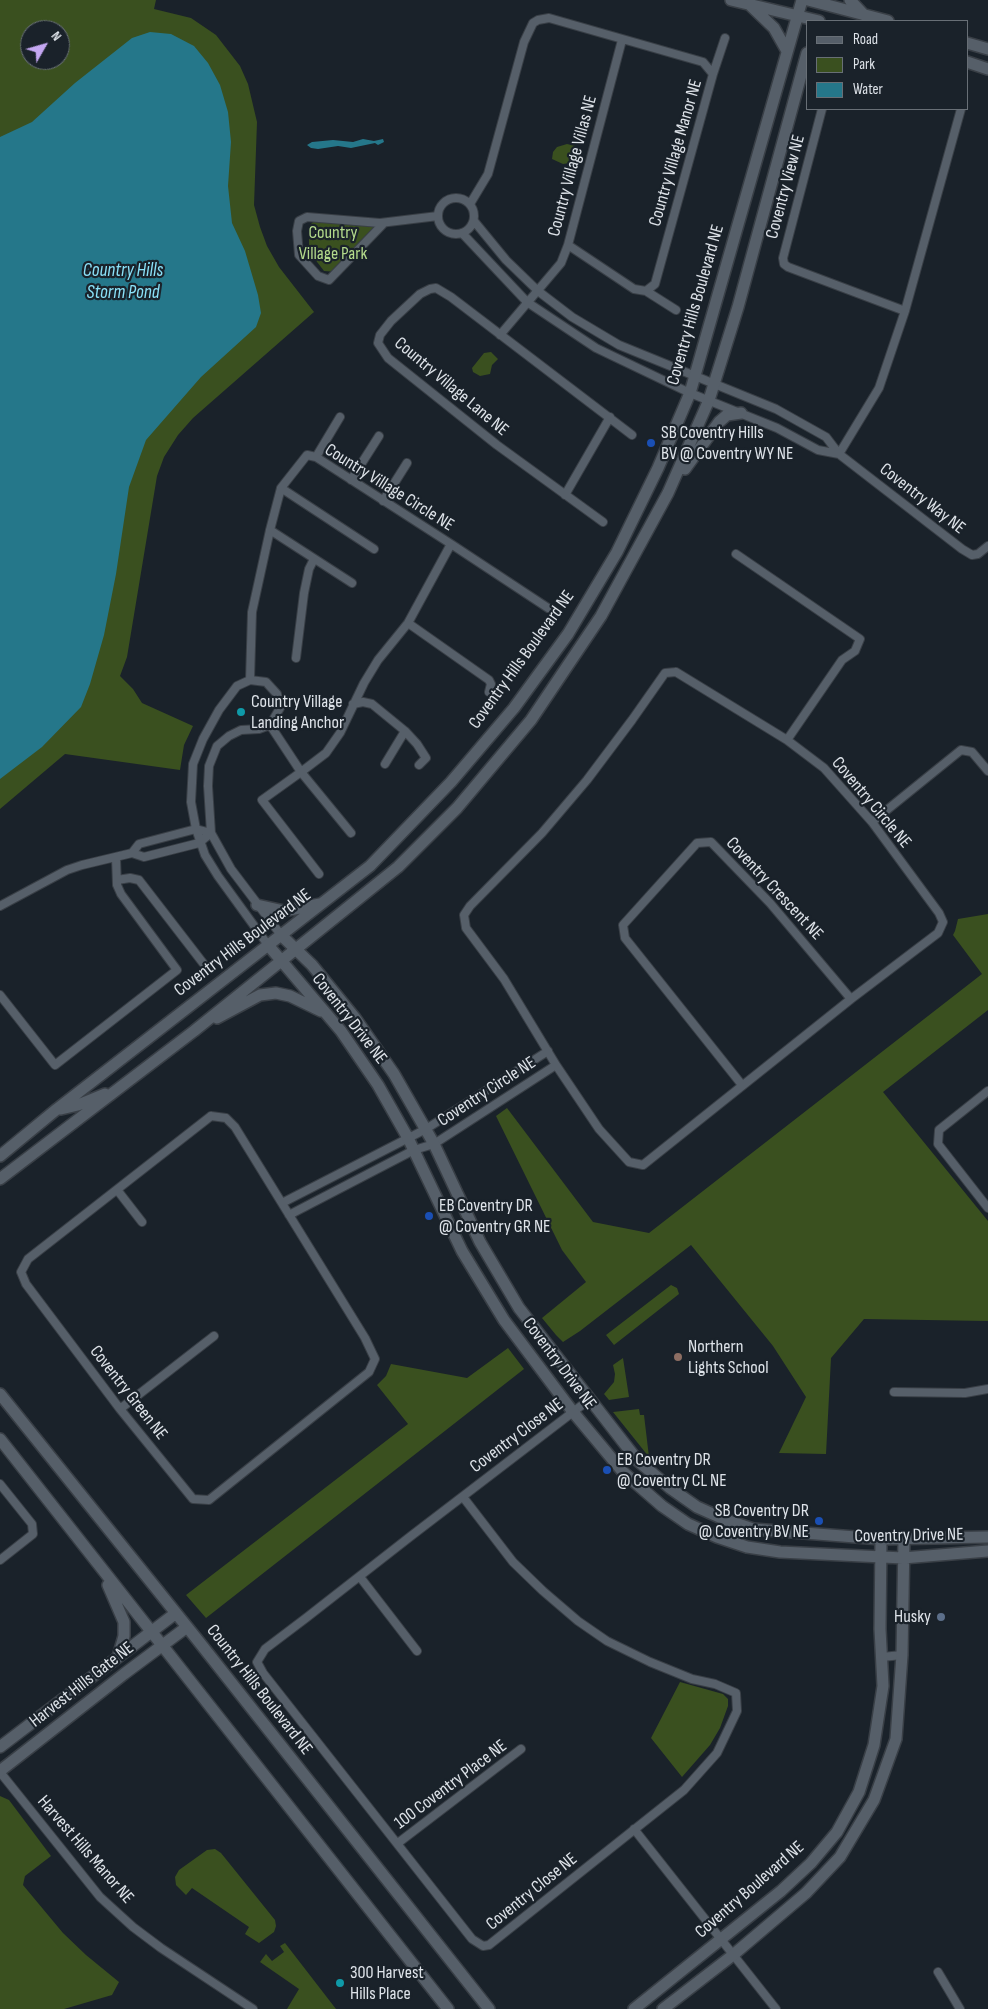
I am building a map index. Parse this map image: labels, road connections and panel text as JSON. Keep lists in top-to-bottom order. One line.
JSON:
{"streets":{"street":["Country Village Manor NE","Country Village Villas NE","Coventry View NE","Coventry Hills Boulevard NE","Country Village Lane NE","Country Village Circle NE","Coventry Way NE","Coventry Circle NE","Coventry Crescent NE","Coventry Drive NE","Coventry Green NE","Coventry Close NE","Harvest Hills Gate NE","Country Hills Boulevard NE","100 Coventry Place NE","Harvest Hills Manor NE","Coventry Boulevard NE"]},"crossings":[["Country Village Manor NE","Country Village Villas NE"],["Country Village Manor NE","Coventry Way NE"],["Country Village Villas NE","Coventry Way NE"],["Coventry Hills Boulevard NE","Coventry Way NE"],["Coventry Hills Boulevard NE","Coventry Drive NE"],["Coventry Circle NE","Coventry Crescent NE"],["Coventry Circle NE","Coventry Drive NE"],["Coventry Drive NE","Coventry Close NE"],["Coventry Drive NE","Coventry Boulevard NE"],["Coventry Close NE","100 Coventry Place NE"],["Harvest Hills Gate NE","Country Hills Boulevard NE"],["Harvest Hills Gate NE","Harvest Hills Manor NE"]],"water":["Country Hills Storm Pond"],"parks":["Country Village Park"],"places":["SB Coventry Hills BV @ Coventry WY NE","Country Village Landing Anchor","EB Coventry DR @ Coventry GR NE","Northern Lights School","EB Coventry DR @ Coventry CL NE","SB Coventry DR @ Coventry BV NE","Husky","300 Harvest Hills Place"],"legend":["Road","Park","Water"],"north":"top right"}
